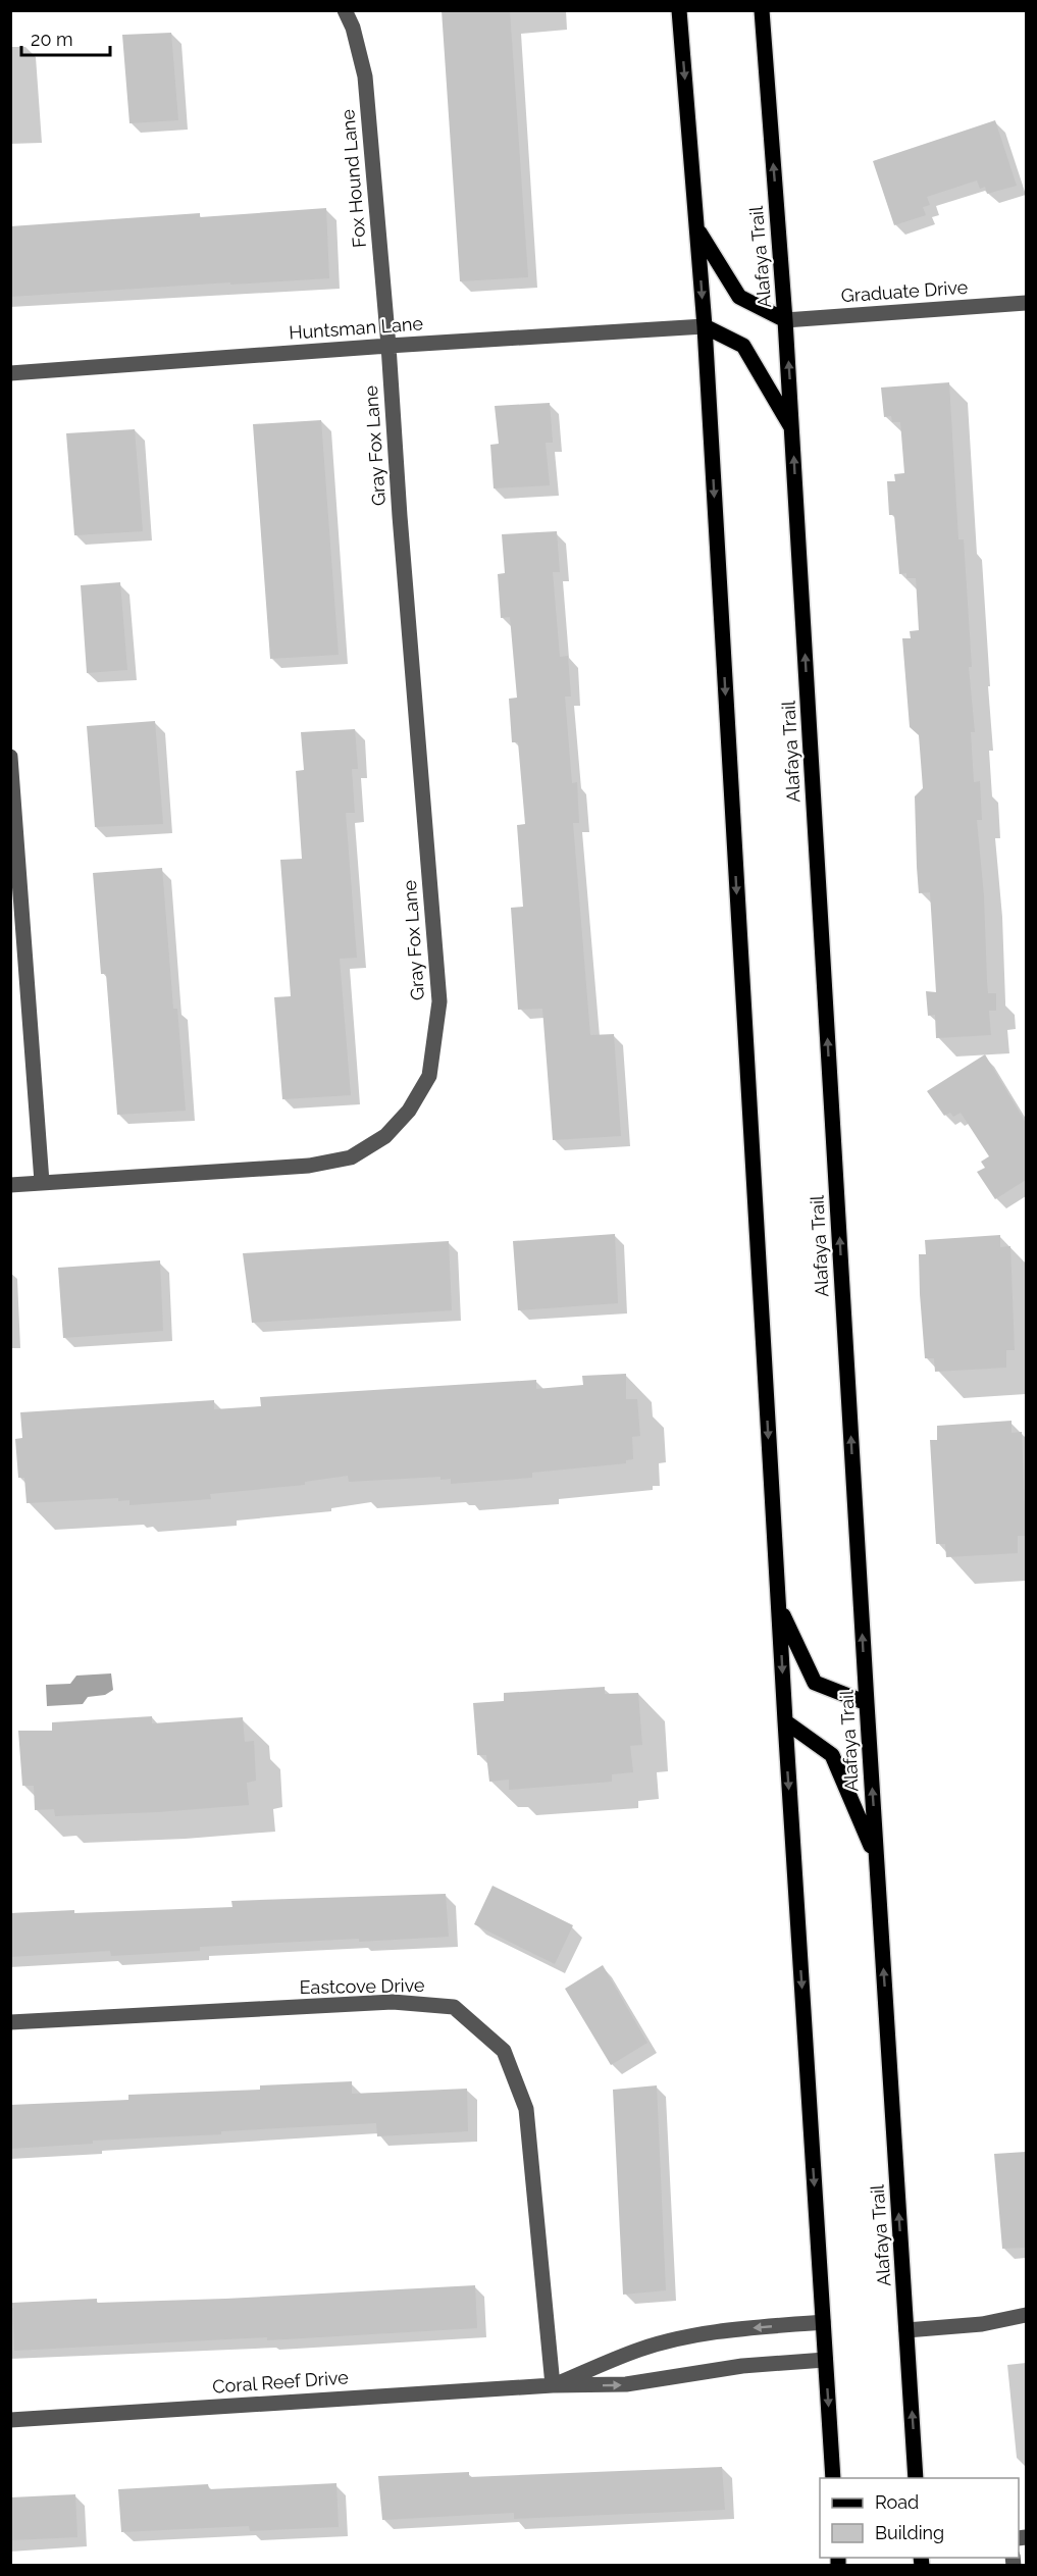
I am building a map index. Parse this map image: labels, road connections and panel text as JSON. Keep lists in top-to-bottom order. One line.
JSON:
{"streets":{"main road":["Alafaya Trail"],"street":["Fox Hound Lane","Graduate Drive","Huntsman Lane","Gray Fox Lane","Eastcove Drive","Coral Reef Drive"]},"crossings":[["Fox Hound Lane","Huntsman Lane"],["Fox Hound Lane","Gray Fox Lane"],["Alafaya Trail","Graduate Drive"],["Huntsman Lane","Gray Fox Lane"],["Eastcove Drive","Coral Reef Drive"]],"legend":["Road","Building"],"scale_bar":"20 m"}
